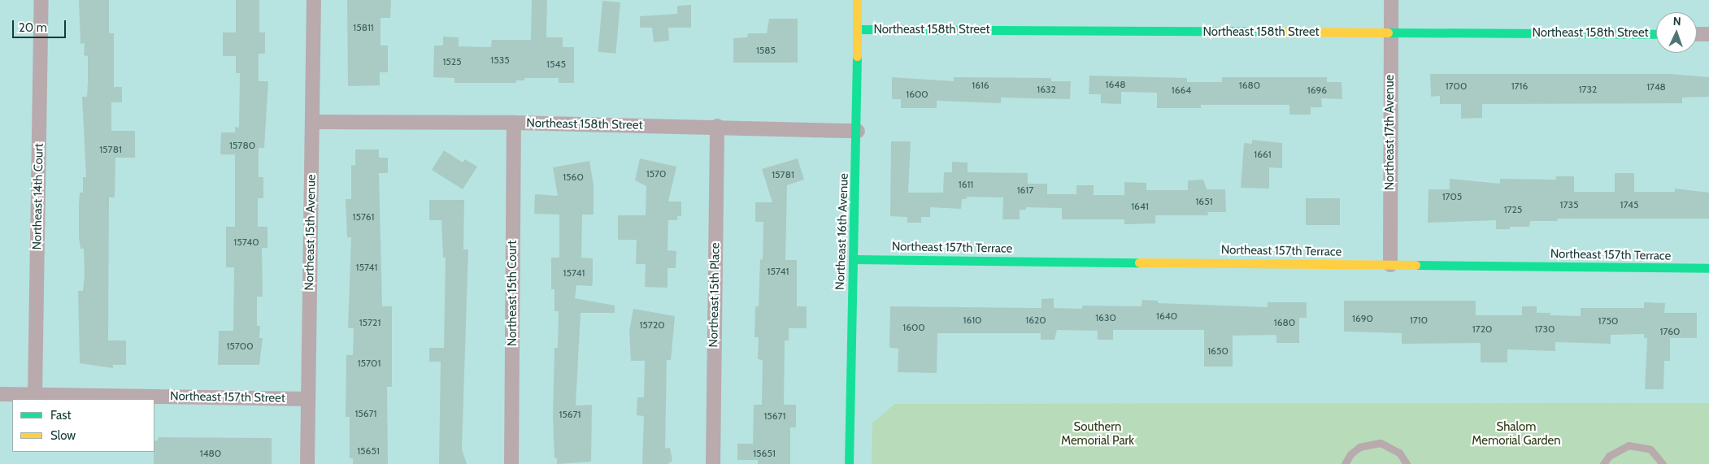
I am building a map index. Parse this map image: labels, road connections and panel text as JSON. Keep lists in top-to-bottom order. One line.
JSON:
{"streets":{"street":["Northeast 158th Street","Northeast 17th Avenue","Northeast 14th Court","Northeast 16th Avenue","Northeast 15th Avenue","Northeast 157th Terrace","Northeast 15th Court","Northeast 15th Place","Northeast 157th Street"]},"crossings":[["Northeast 158th Street","Northeast 17th Avenue"],["Northeast 158th Street","Northeast 16th Avenue"],["Northeast 158th Street","Northeast 15th Avenue"],["Northeast 158th Street","Northeast 15th Court"],["Northeast 158th Street","Northeast 15th Place"],["Northeast 17th Avenue","Northeast 157th Terrace"],["Northeast 14th Court","Northeast 157th Street"],["Northeast 16th Avenue","Northeast 157th Terrace"],["Northeast 15th Avenue","Northeast 157th Street"]],"parks":["Southern Memorial Park","Shalom Memorial Garden"],"house_numbers":["15811","1585","1535","1525","1545","1648","1616","1680","1700","1716","1748","1632","1732","1664","1696","1600","15780","15781","1661","1570","15781","1560","1611","1617","1705","1651","1735","1745","1641","1725","15761","15740","15741","15741","15741","1640","1630","1690","1610","1620","1710","1750","15721","1680","15720","1600","1720","1730","1760","15700","1650","15701","15671","15671","15671","15651","1480","15651"],"legend":["Fast","Slow"],"scale_bar":"20 m","north":"top"}
